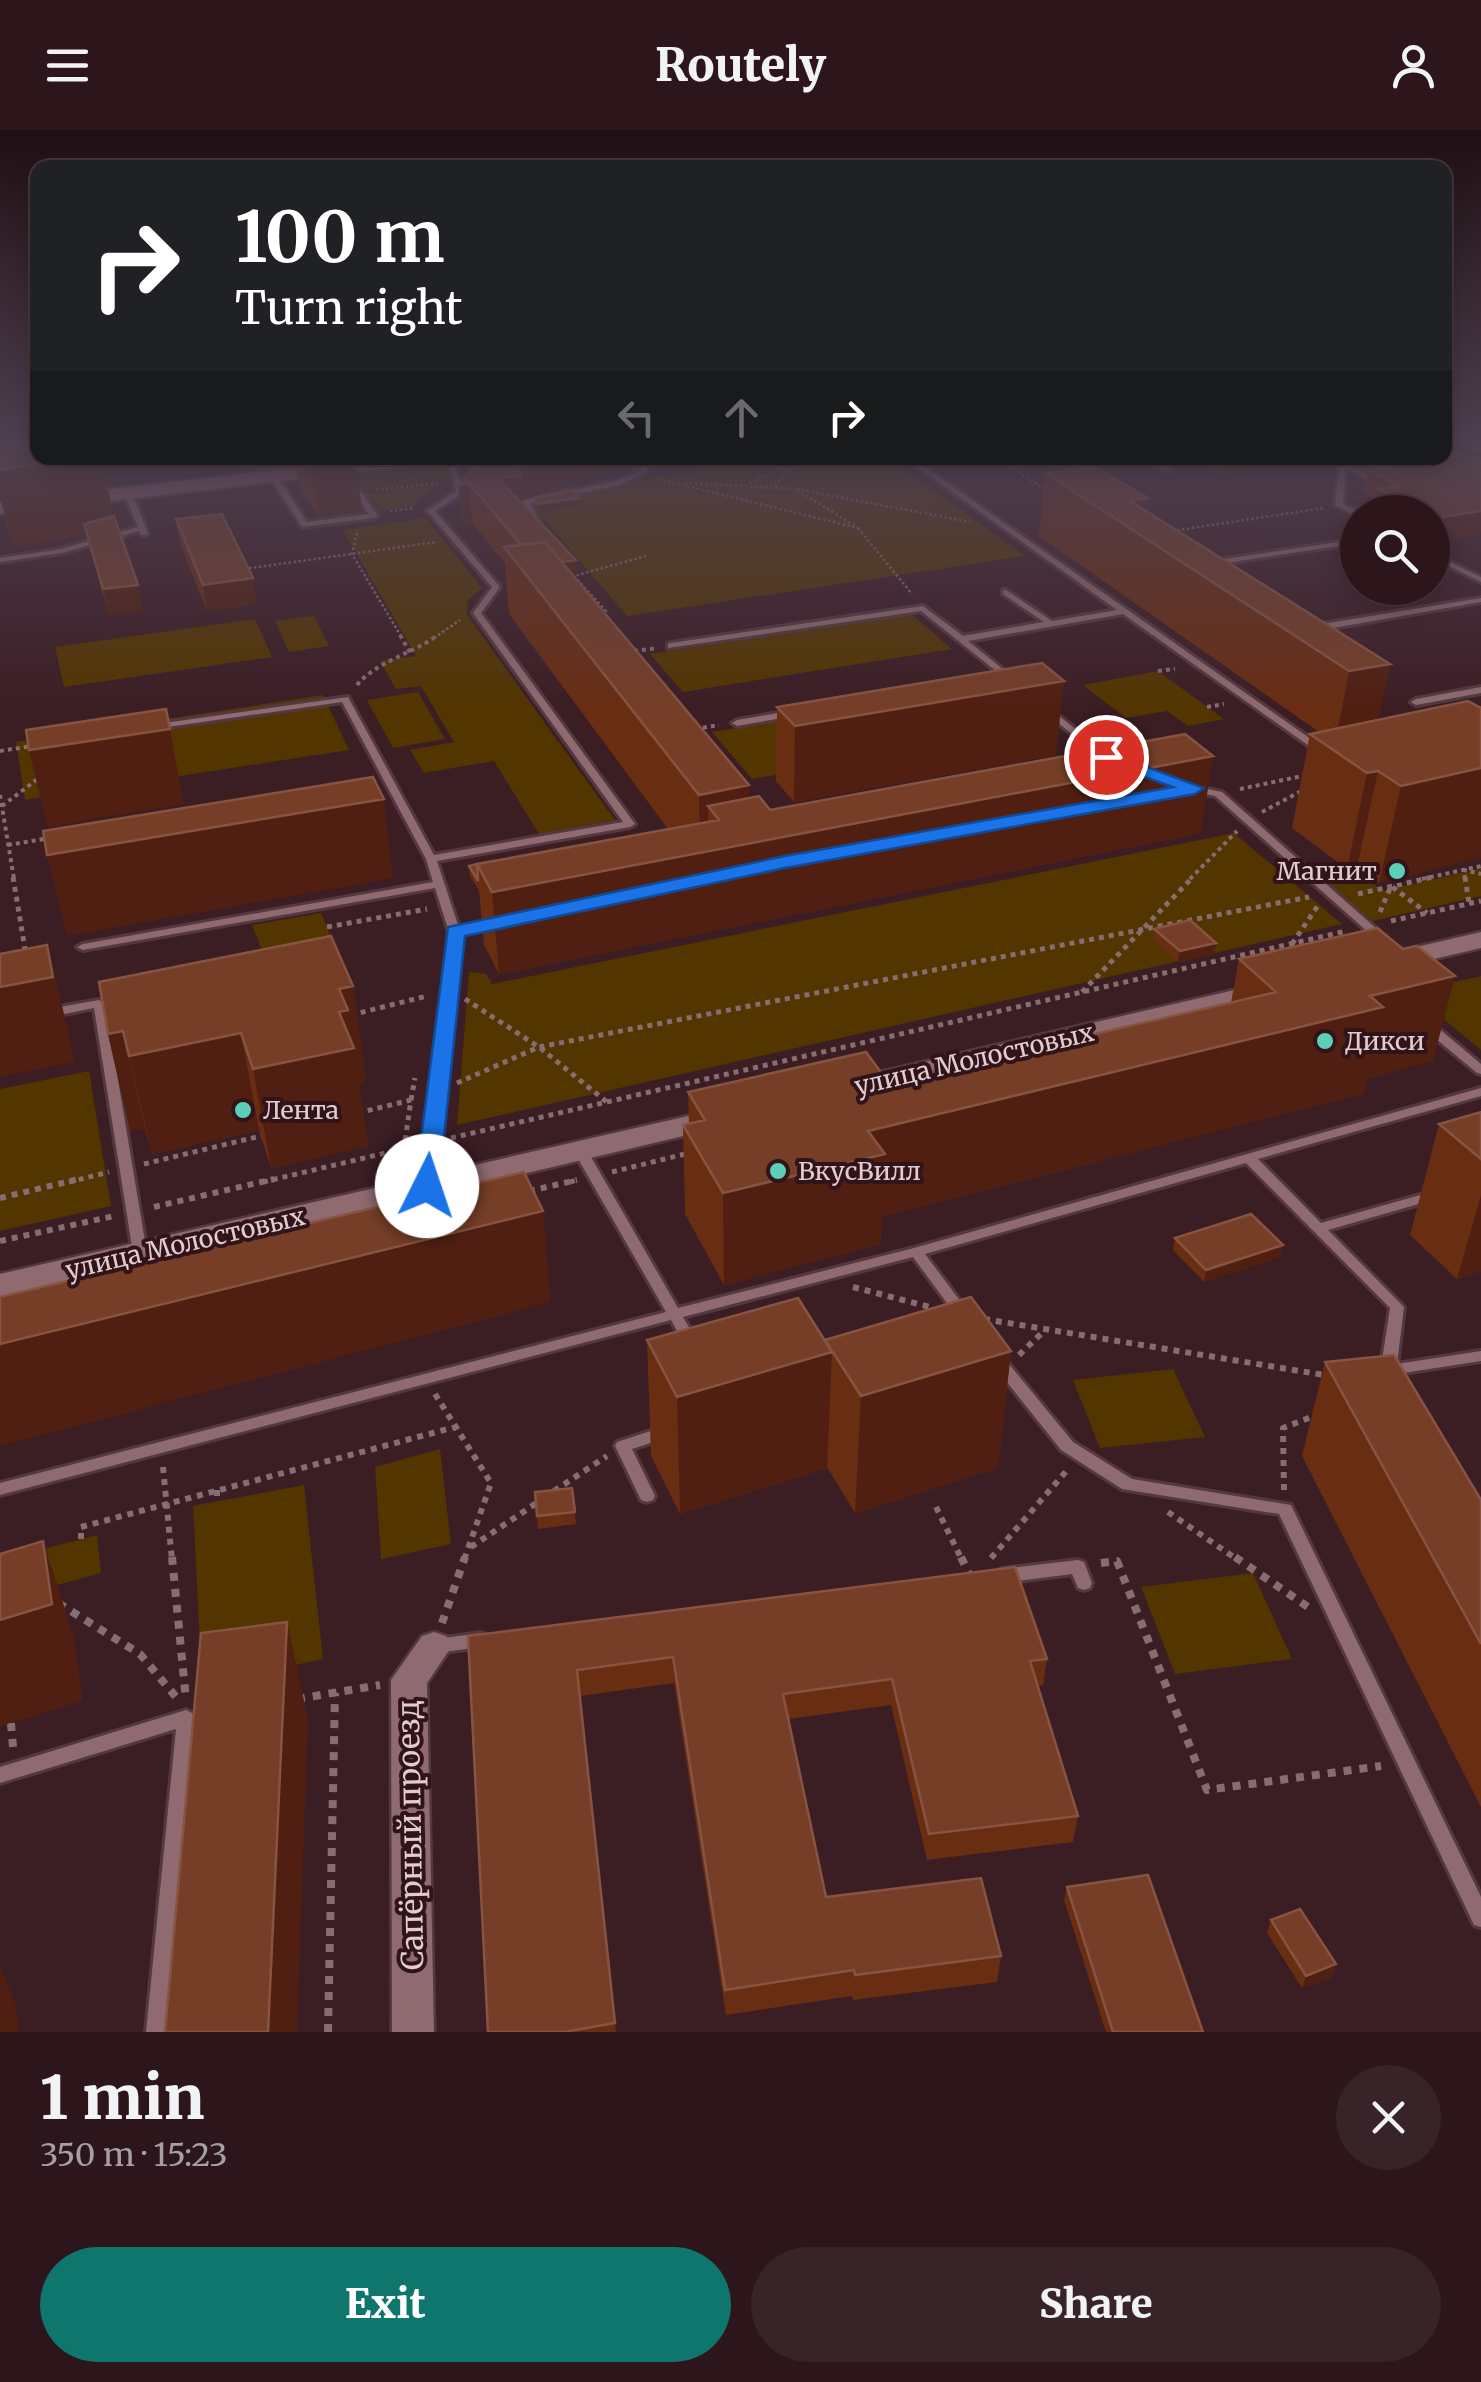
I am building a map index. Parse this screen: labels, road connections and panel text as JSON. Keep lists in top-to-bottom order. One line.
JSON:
{"streets":{"street":["улица Молостовых","Сапёрный проезд"]},"places":["Магнит","Дикси","Лента","ВкусВилл"],"page":{"header":"Routely","turn":["100 m","Turn right"],"heading":["1 min","350 m · 15:23"],"buttons":["Exit","Share"]}}
